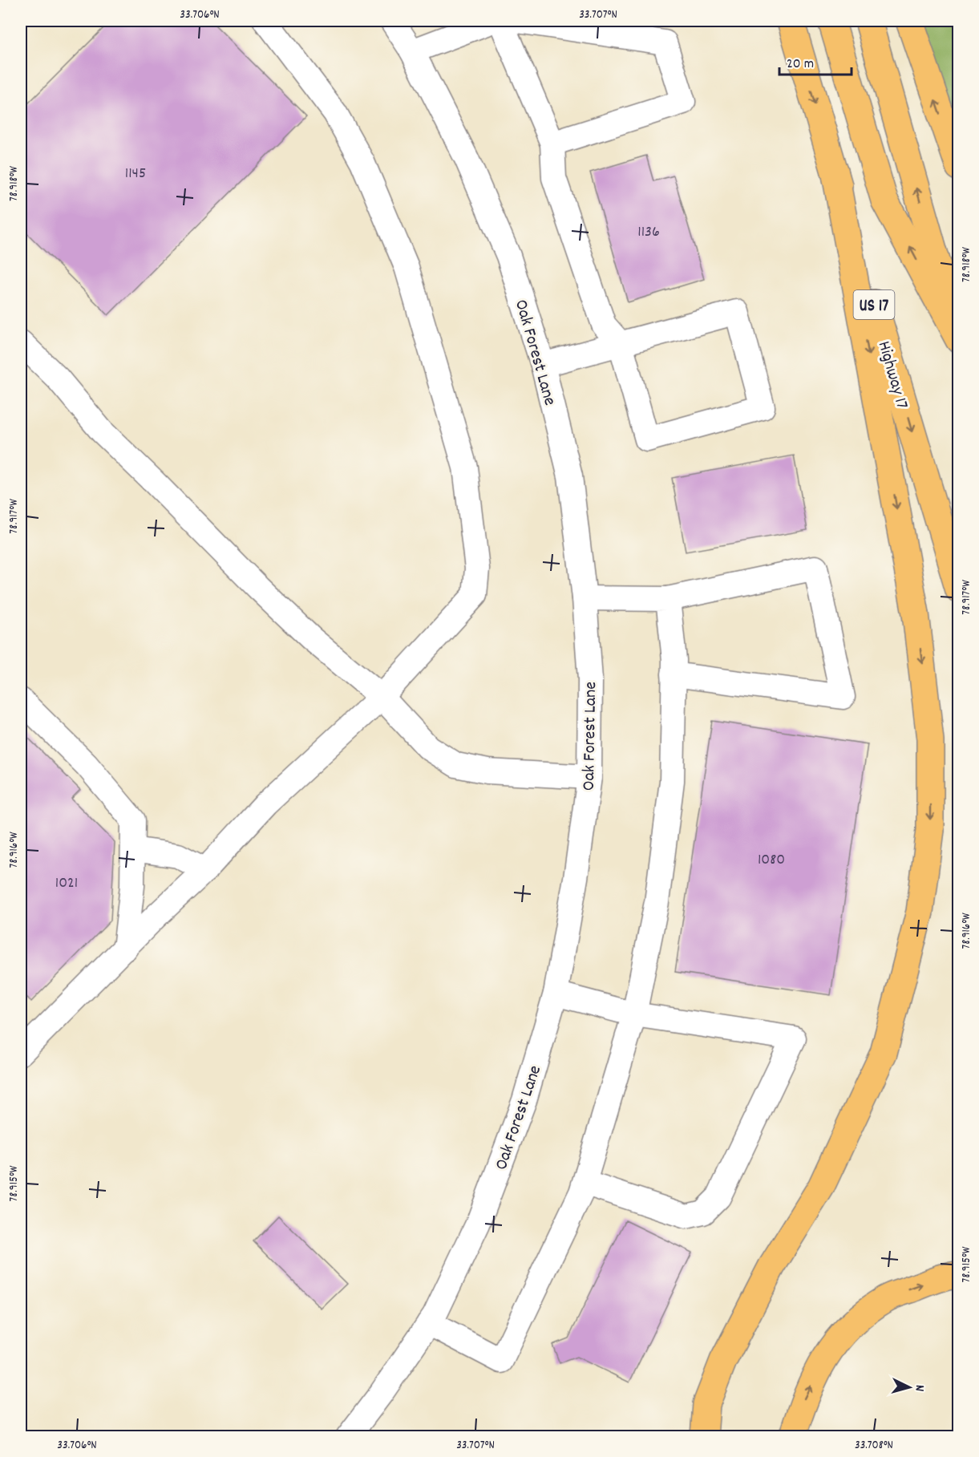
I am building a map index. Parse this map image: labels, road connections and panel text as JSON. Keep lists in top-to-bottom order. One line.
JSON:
{"streets":{"highway":["US 17","Highway 17"],"street":["Oak Forest Lane"]},"house_numbers":["1145","1136","1080","1021"],"scale_bar":"20 m","north":"right","coordinates":["33.706°N","33.707°N","78.918°W","78.917°W","78.916°W","78.915°W","33.708°N"]}
